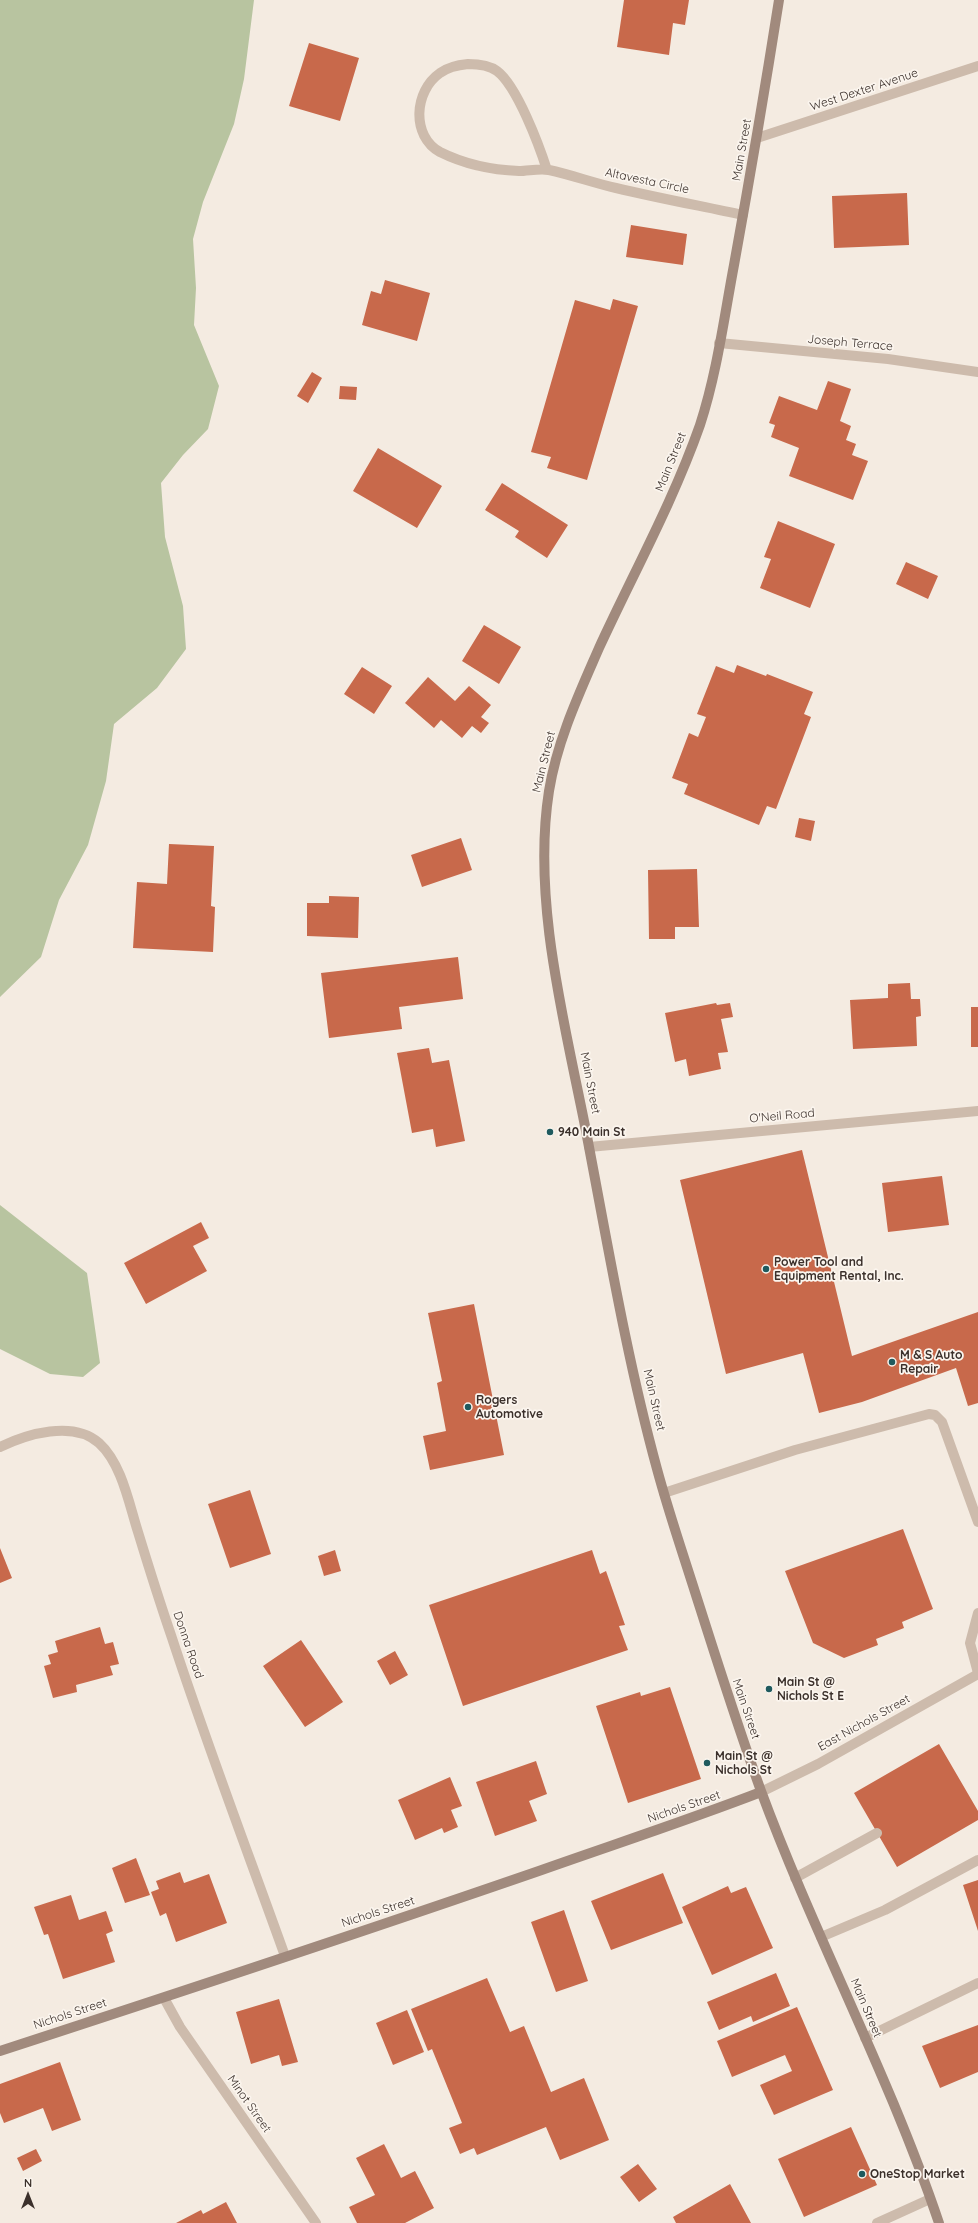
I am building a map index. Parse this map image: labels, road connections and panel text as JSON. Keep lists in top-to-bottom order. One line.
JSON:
{"streets":{"main road":["Main Street","Nichols Street"],"street":["West Dexter Avenue","Altavesta Circle","Joseph Terrace","O'Neil Road","Donna Road","East Nichols Street","Minot Street"]},"crossings":[["West Dexter Avenue","Main Street"],["Main Street","Altavesta Circle"],["Main Street","Joseph Terrace"],["Main Street","O'Neil Road"],["Main Street","East Nichols Street"],["Main Street","Nichols Street"],["Donna Road","Nichols Street"],["East Nichols Street","Nichols Street"],["Nichols Street","Minot Street"]],"places":["940 Main St","Power Tool and Equipment Rental, Inc.","M & S Auto Repair","Rogers Automotive","Main St @ Nichols St E","Main St @ Nichols St","OneStop Market"],"north":"top"}
